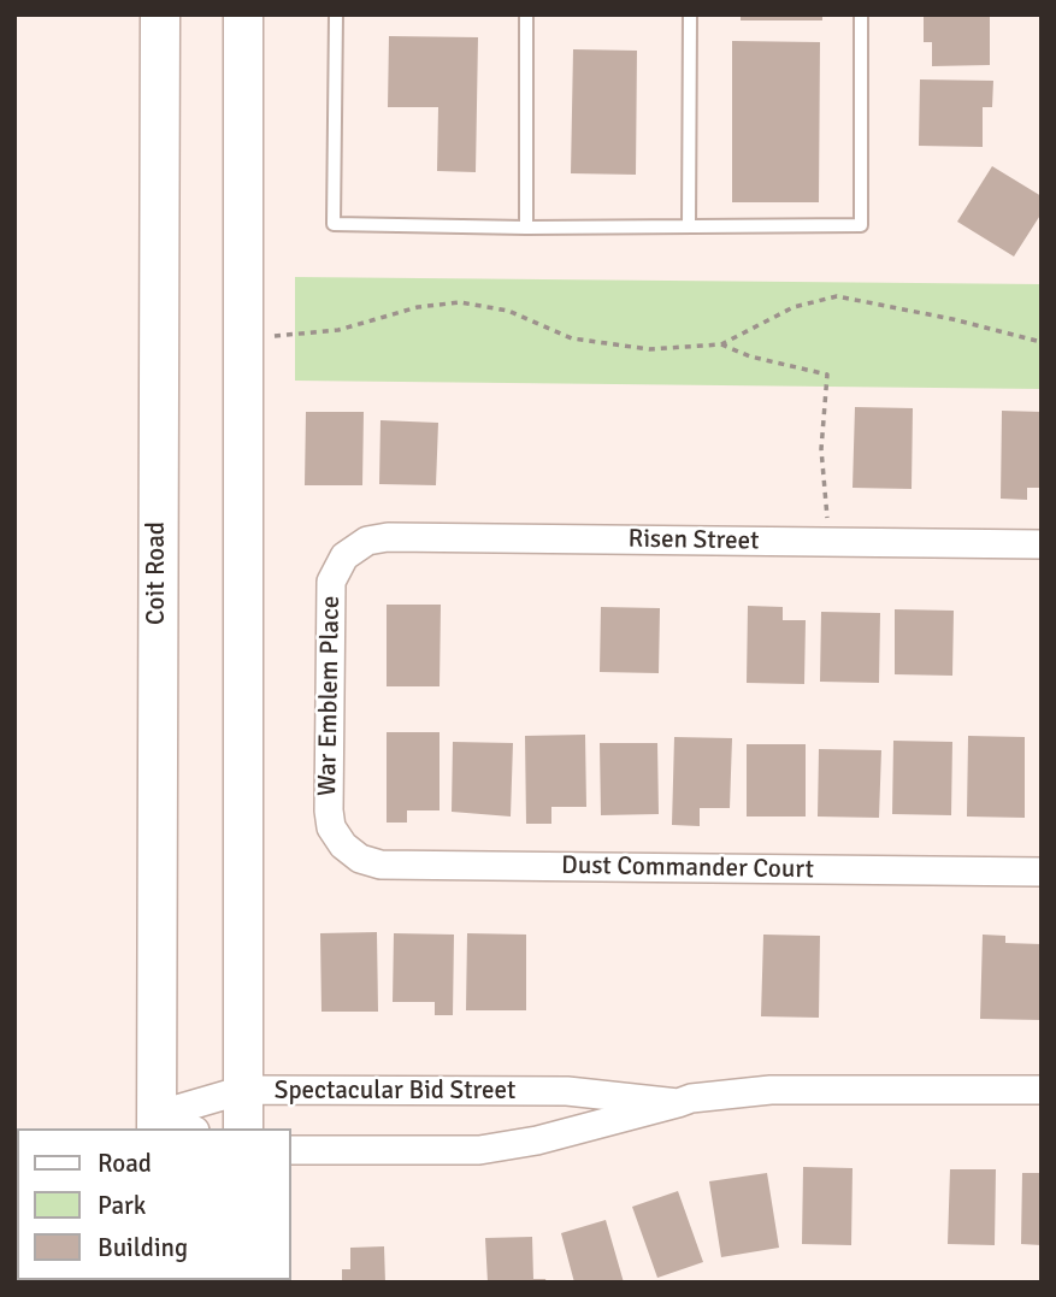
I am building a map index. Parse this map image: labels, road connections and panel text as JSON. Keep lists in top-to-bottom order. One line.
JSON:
{"streets":{"main road":["Coit Road"],"street":["Risen Street","War Emblem Place","Dust Commander Court","Spectacular Bid Street"]},"crossings":[["Risen Street","War Emblem Place"],["Coit Road","Spectacular Bid Street"],["War Emblem Place","Dust Commander Court"]],"legend":["Road","Park","Building"]}
